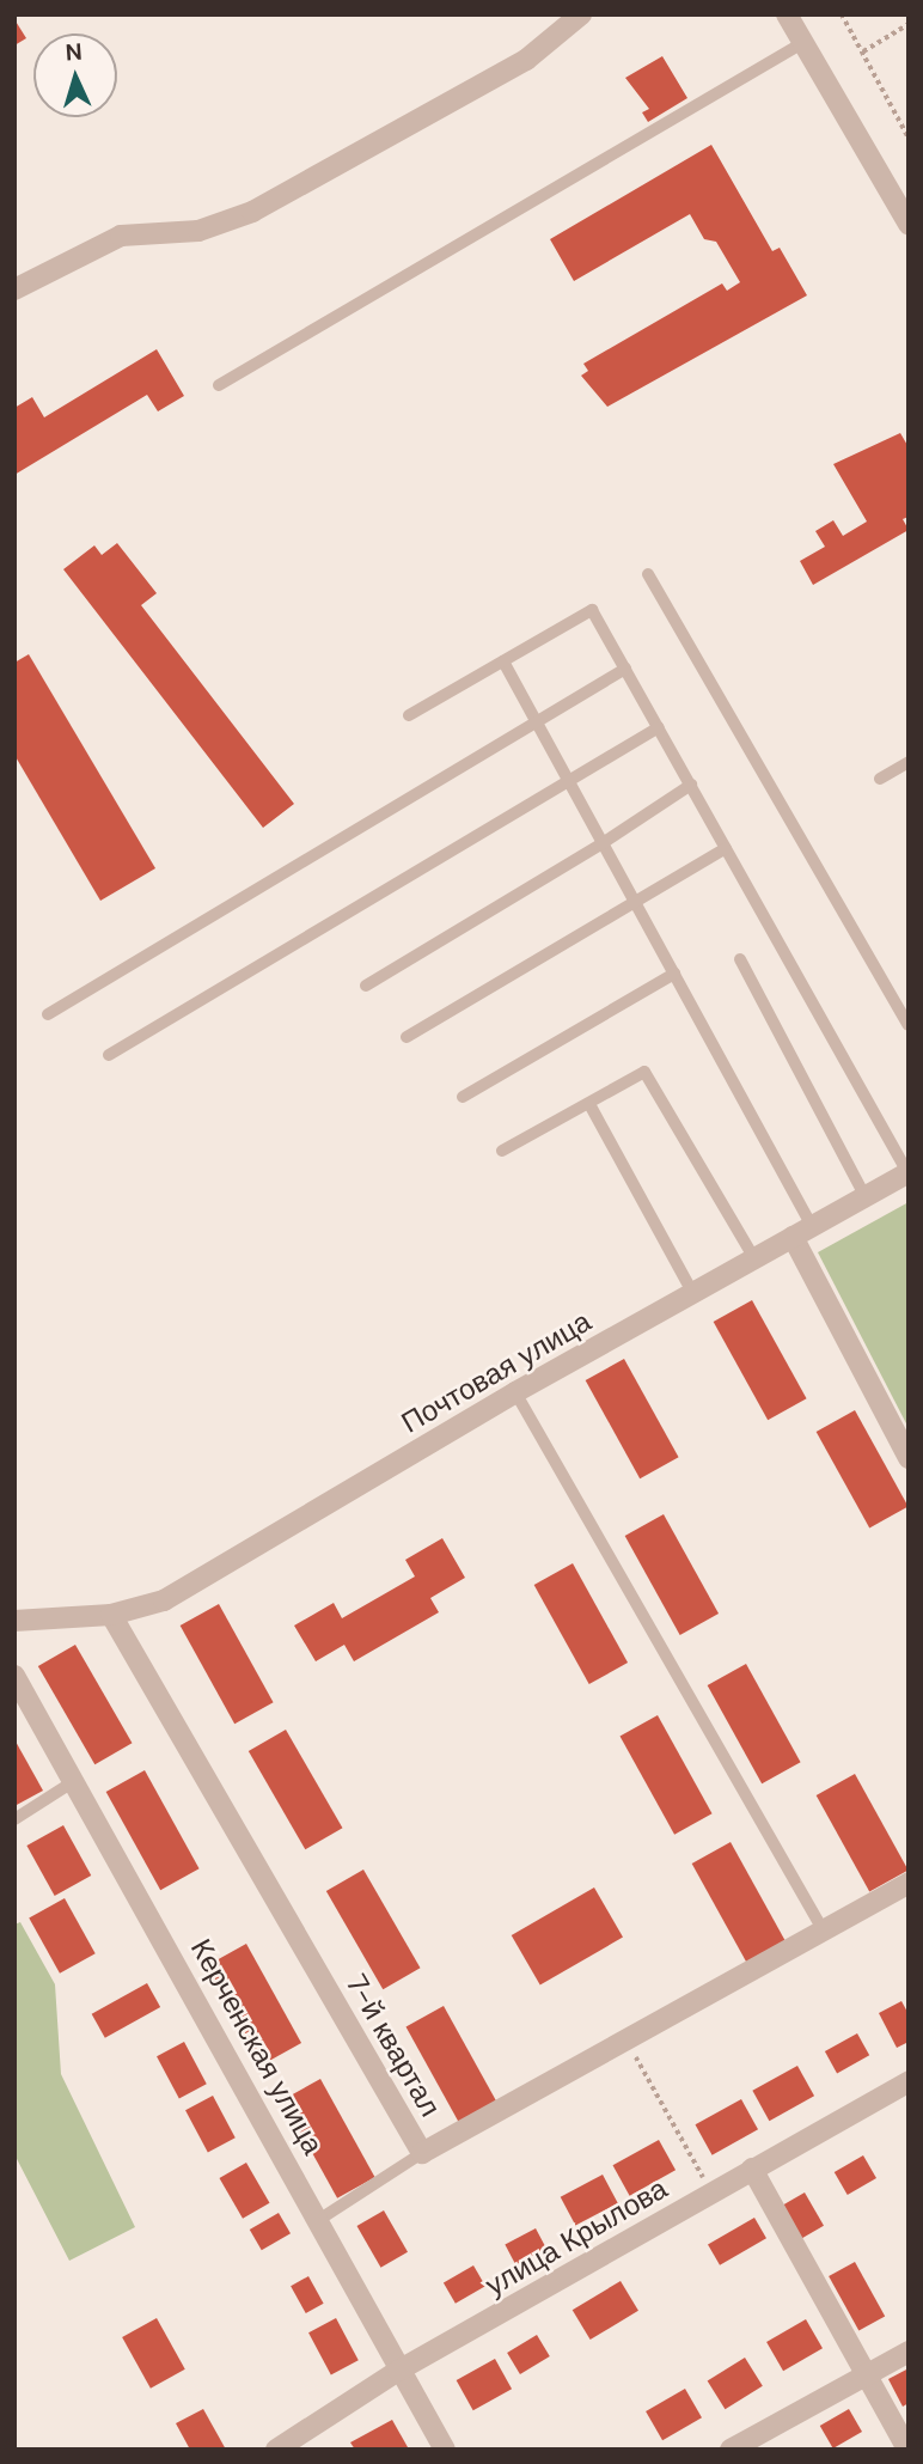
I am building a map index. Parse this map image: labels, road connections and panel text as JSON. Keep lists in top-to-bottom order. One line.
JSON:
{"streets":{"street":["Почтовая улица","7-й квартал","Керченская улица","улица Крылова"]},"crossings":[["Почтовая улица","7-й квартал"],["Керченская улица","улица Крылова"]],"north":"top"}
